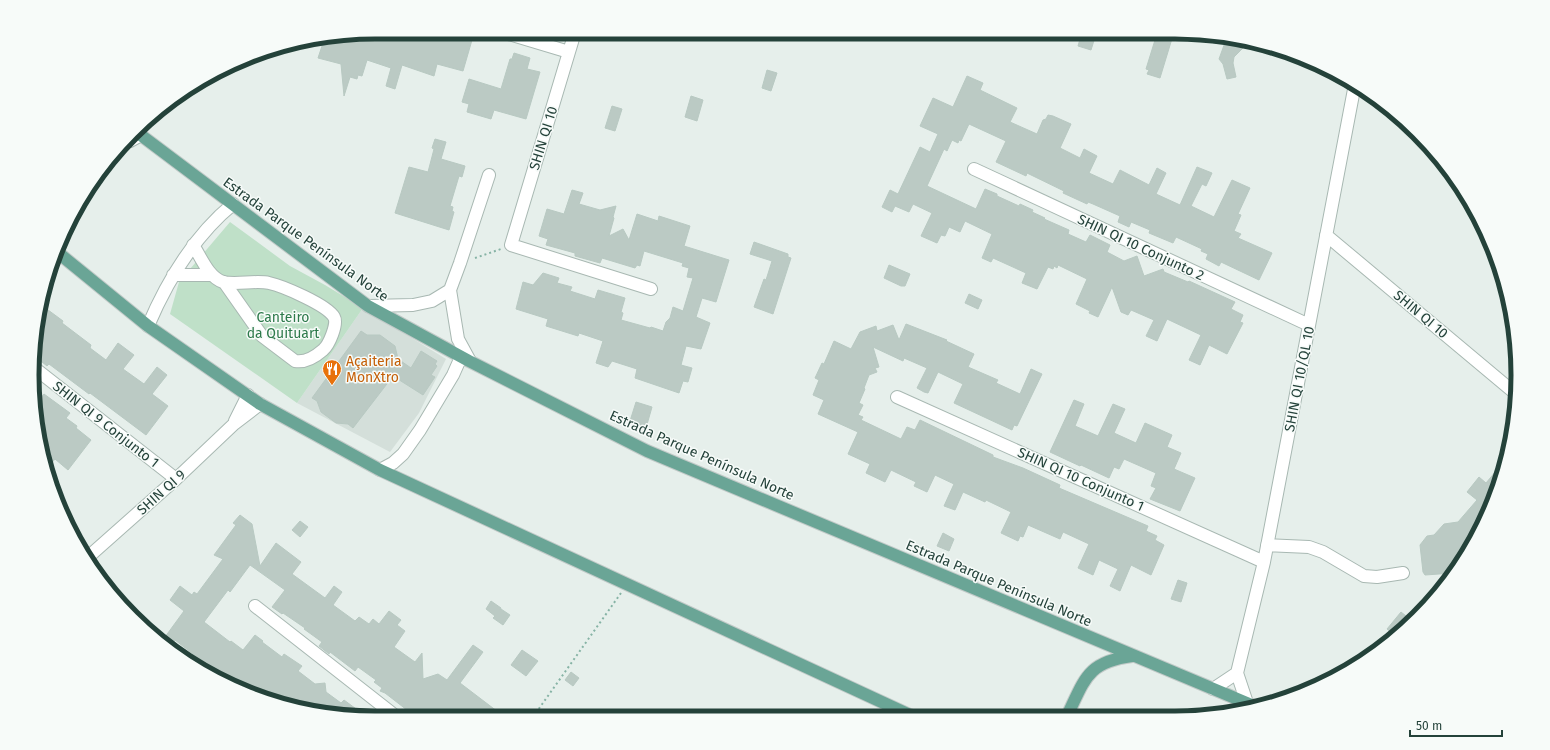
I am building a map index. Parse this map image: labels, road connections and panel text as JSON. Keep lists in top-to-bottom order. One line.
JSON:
{"streets":{"main road":["Estrada Parque Península Norte"],"street":["SHIN QI 10","SHIN QI 10 Conjunto 2","SHIN QI 10/QL 10","SHIN QI 9 Conjunto 1","SHIN QI 10 Conjunto 1","SHIN QI 9"]},"crossings":[["SHIN QI 10","SHIN QI 10/QL 10"],["SHIN QI 10 Conjunto 2","SHIN QI 10/QL 10"],["SHIN QI 10/QL 10","SHIN QI 10 Conjunto 1"],["SHIN QI 9 Conjunto 1","SHIN QI 9"]],"parks":["Canteiro da Quituart"],"places":{"restaurant":["Açaiteria MonXtro"]},"scale_bar":"50 m"}
